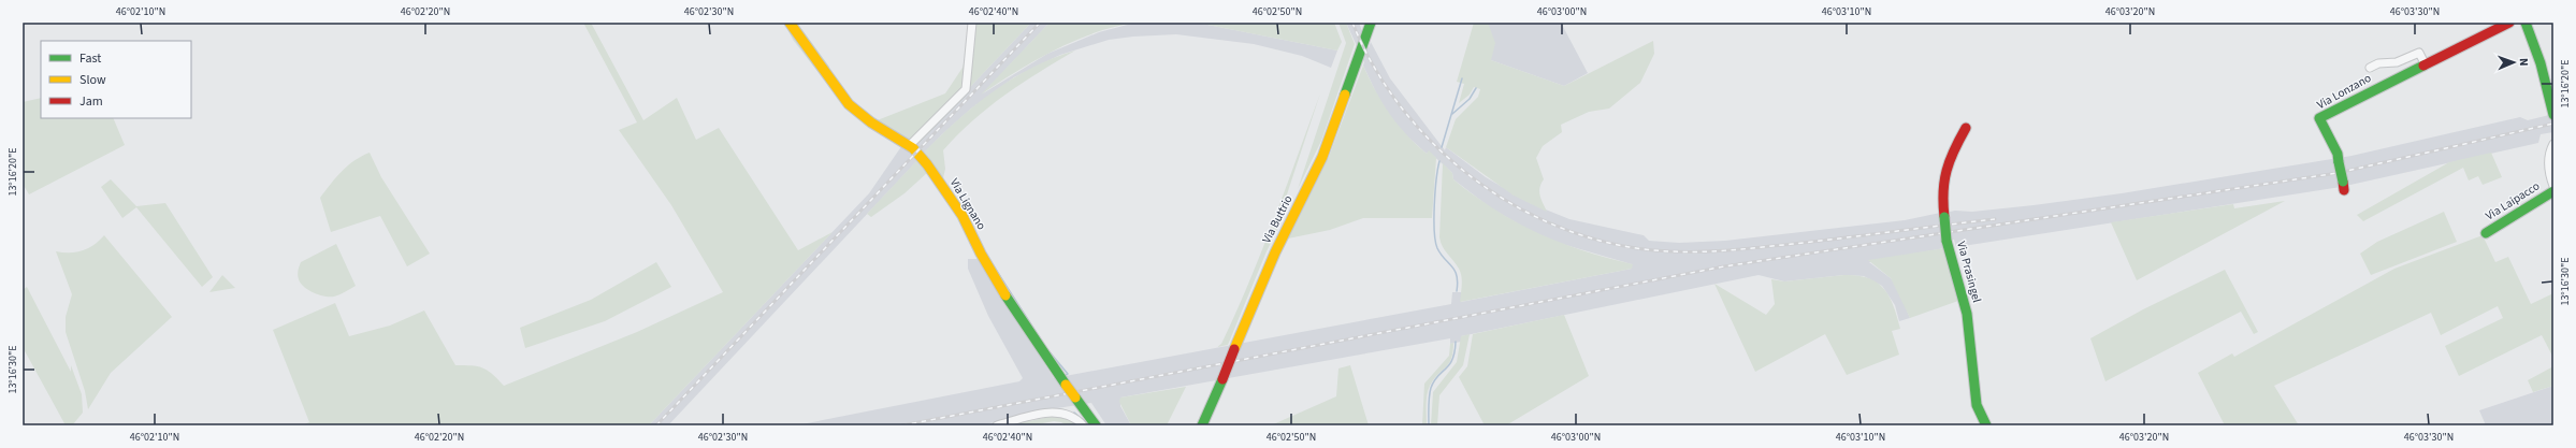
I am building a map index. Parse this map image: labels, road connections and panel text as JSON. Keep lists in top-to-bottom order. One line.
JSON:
{"streets":{"street":["Via Lonzano","Via Laipacco","Via Lignano","Via Buttrio","Via Prasingel"]},"legend":["Fast","Slow","Jam"],"north":"right","coordinates":["46°02'10\"N","46°02'20\"N","46°02'30\"N","46°02'40\"N","46°02'50\"N","46°03'00\"N","46°03'10\"N","46°03'20\"N","46°03'30\"N","13°16'20\"E","13°16'30\"E"]}
